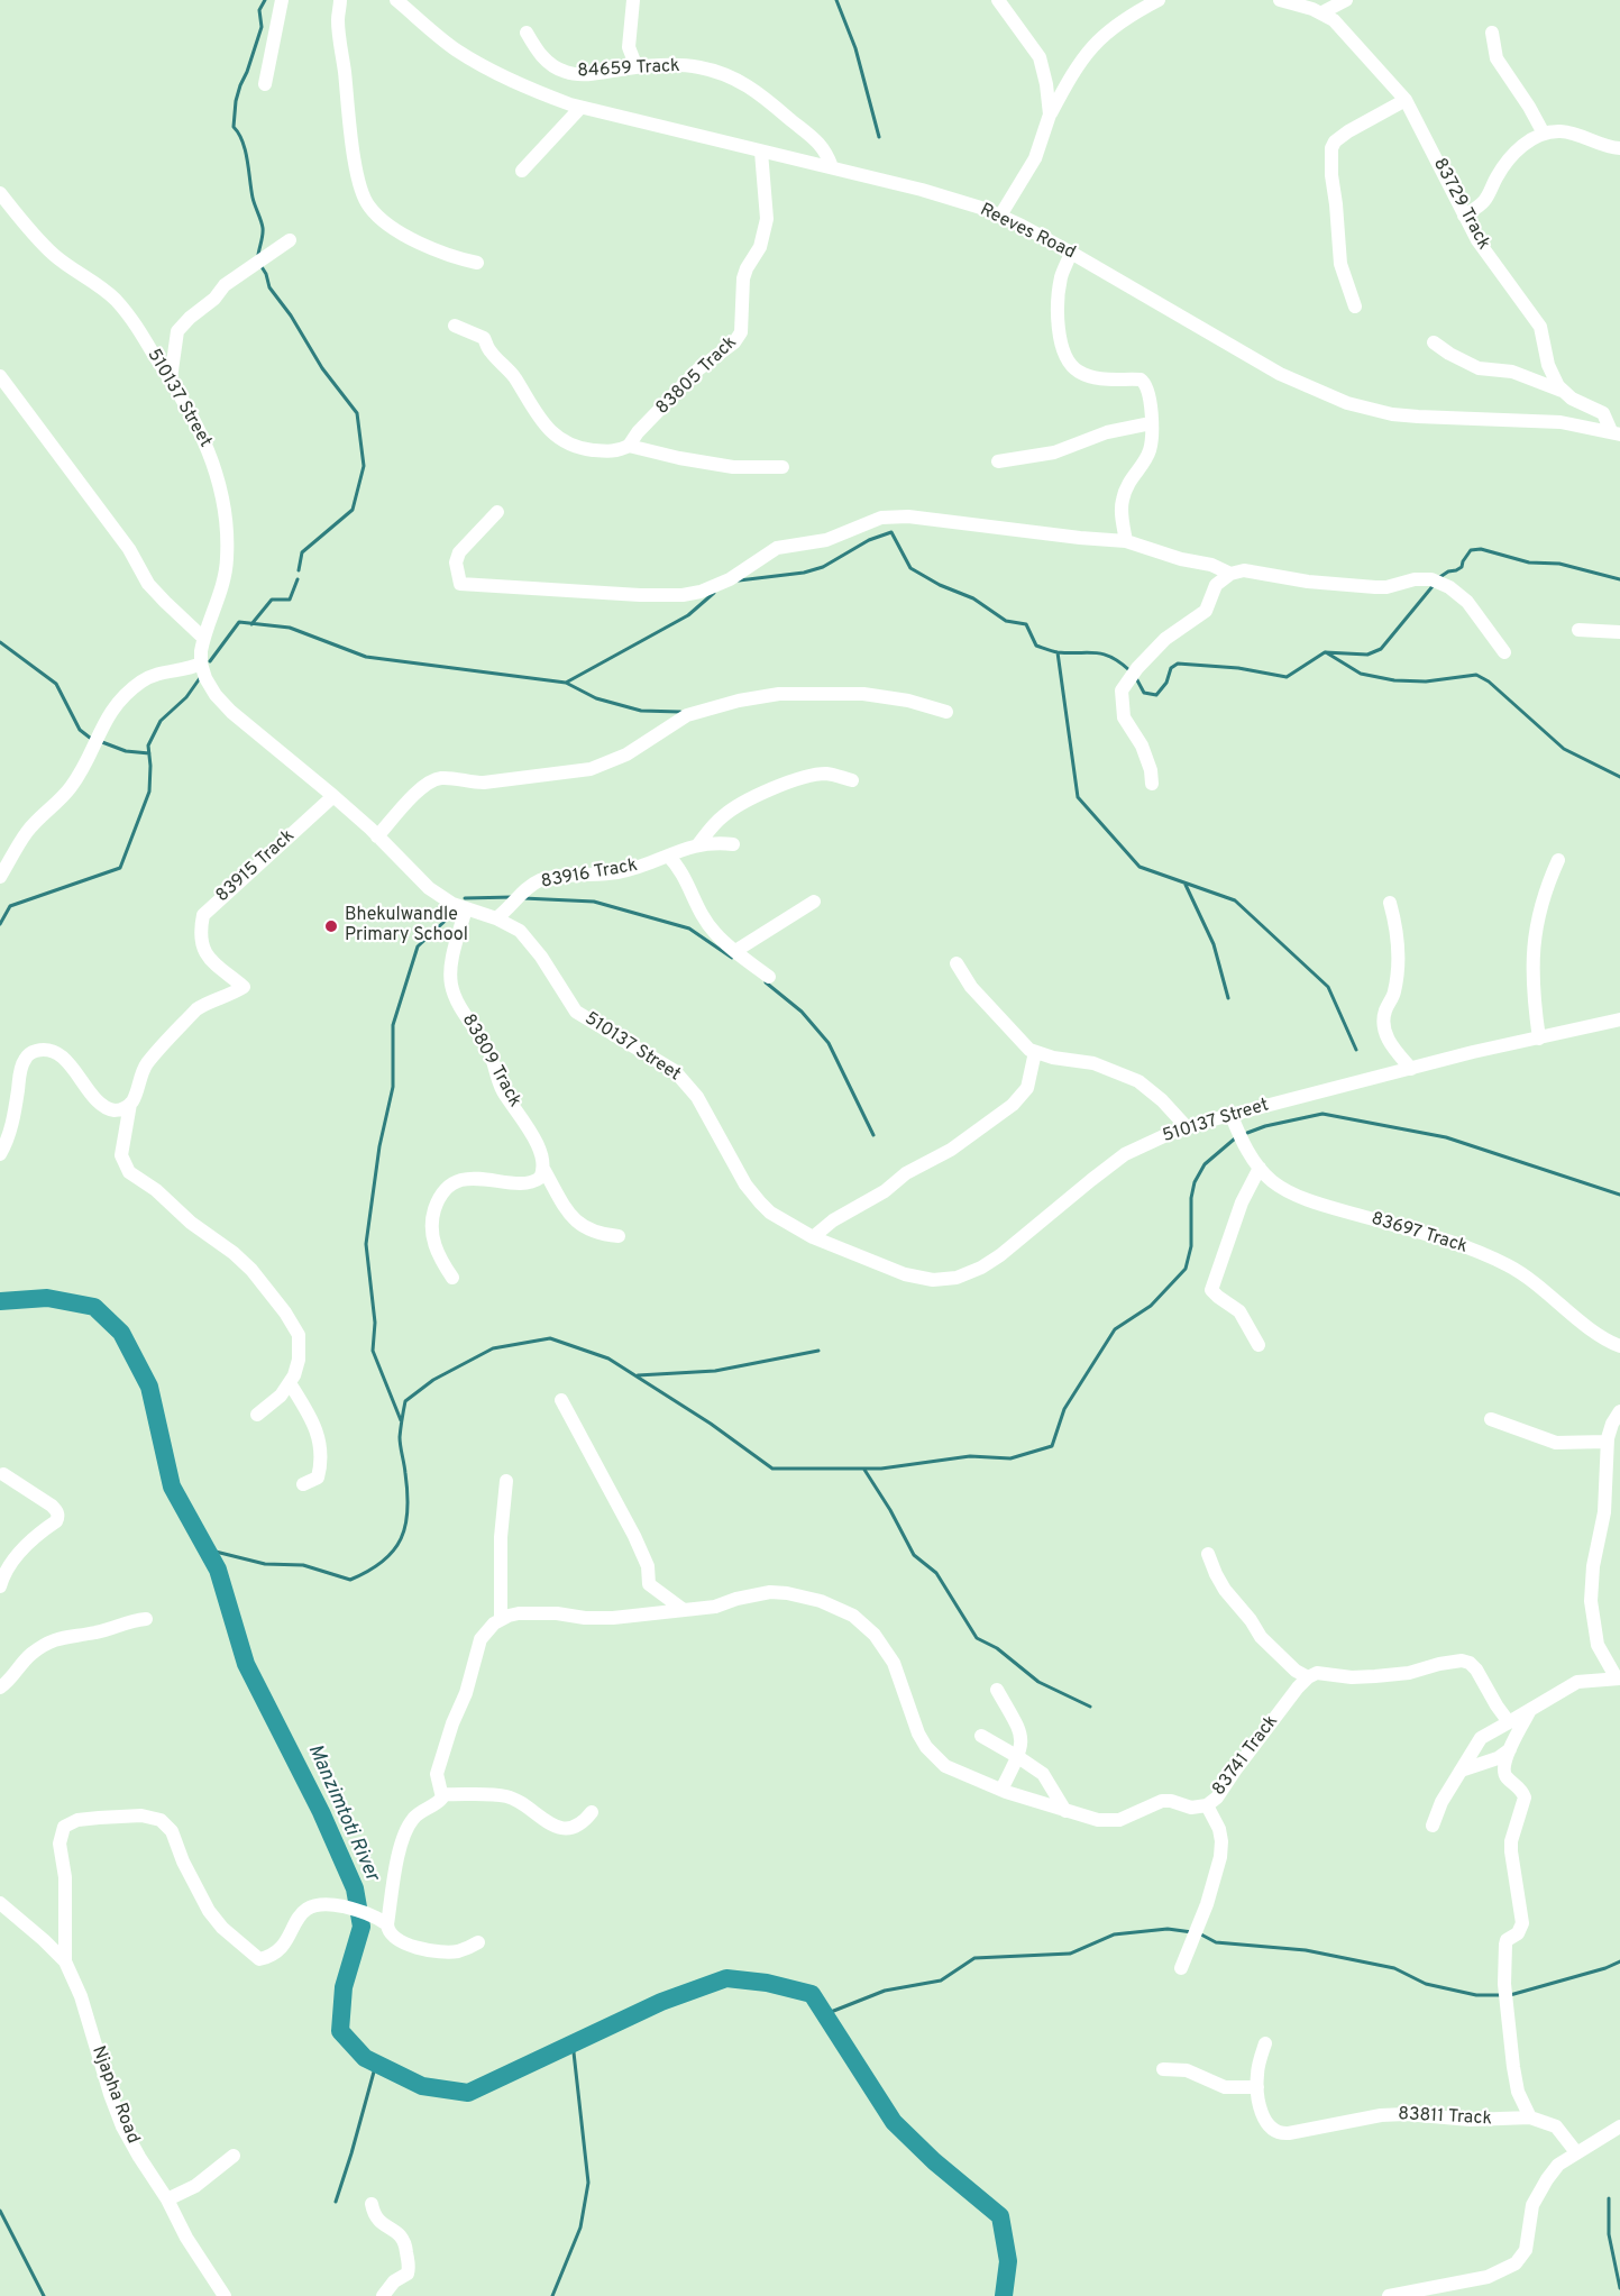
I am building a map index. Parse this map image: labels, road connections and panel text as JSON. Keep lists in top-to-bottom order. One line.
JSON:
{"streets":{"street":["84659 Track","83729 Track","Reeves Road","83805 Track","510137 Street","83915 Track","83916 Track","83809 Track","83697 Track","83741 Track","Njapha Road","83811 Track"]},"crossings":[["84659 Track","Reeves Road"],["Reeves Road","83805 Track"],["510137 Street","83915 Track"],["510137 Street","83916 Track"],["510137 Street","83809 Track"],["510137 Street","83697 Track"]],"water":["Manzimtoti River"],"places":["Bhekulwandle Primary School"]}
